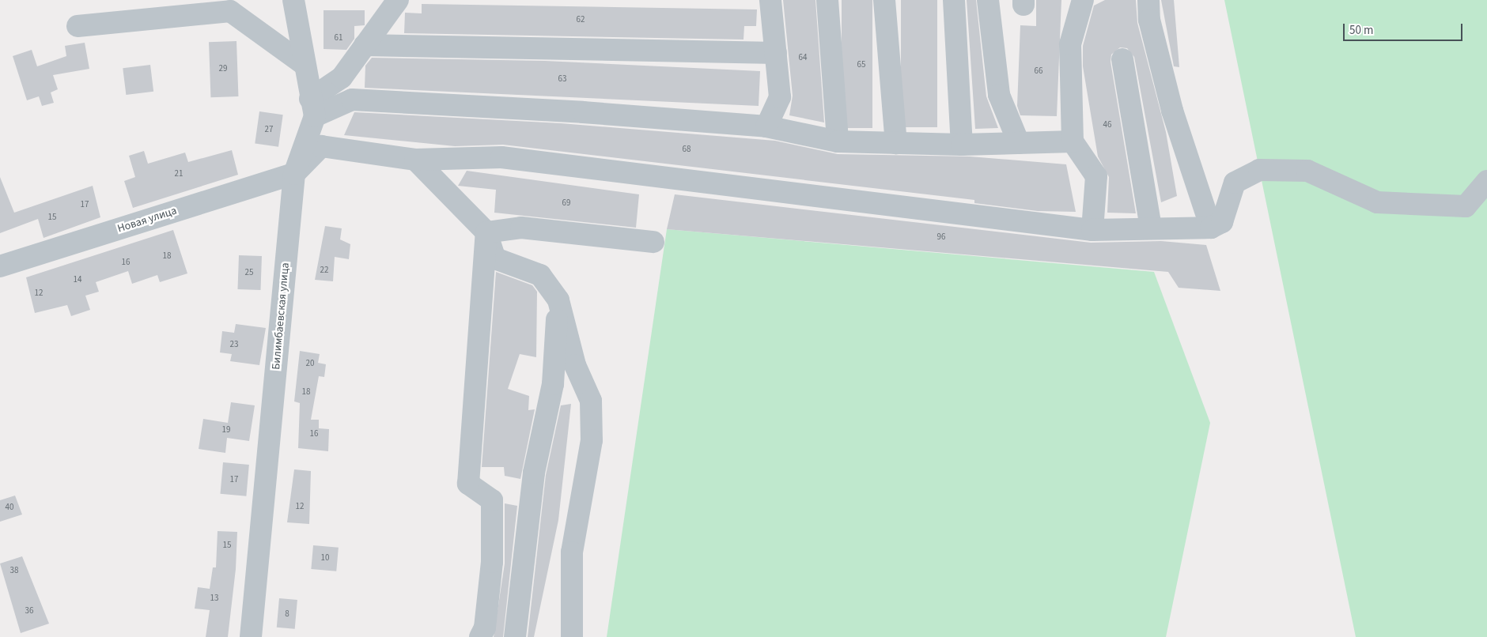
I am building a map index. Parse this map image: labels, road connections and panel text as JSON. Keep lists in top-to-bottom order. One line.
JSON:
{"streets":{"street":["Новая улица","Билимбаевская улица"]},"crossings":[["Новая улица","Билимбаевская улица"]],"house_numbers":["62","61","64","65","29","66","63","46","27","68","21","69","17","15","96","18","16","22","25","14","12","23","20","18","19","16","17","12","40","15","10","38","13","36","8"],"scale_bar":"50 m"}
